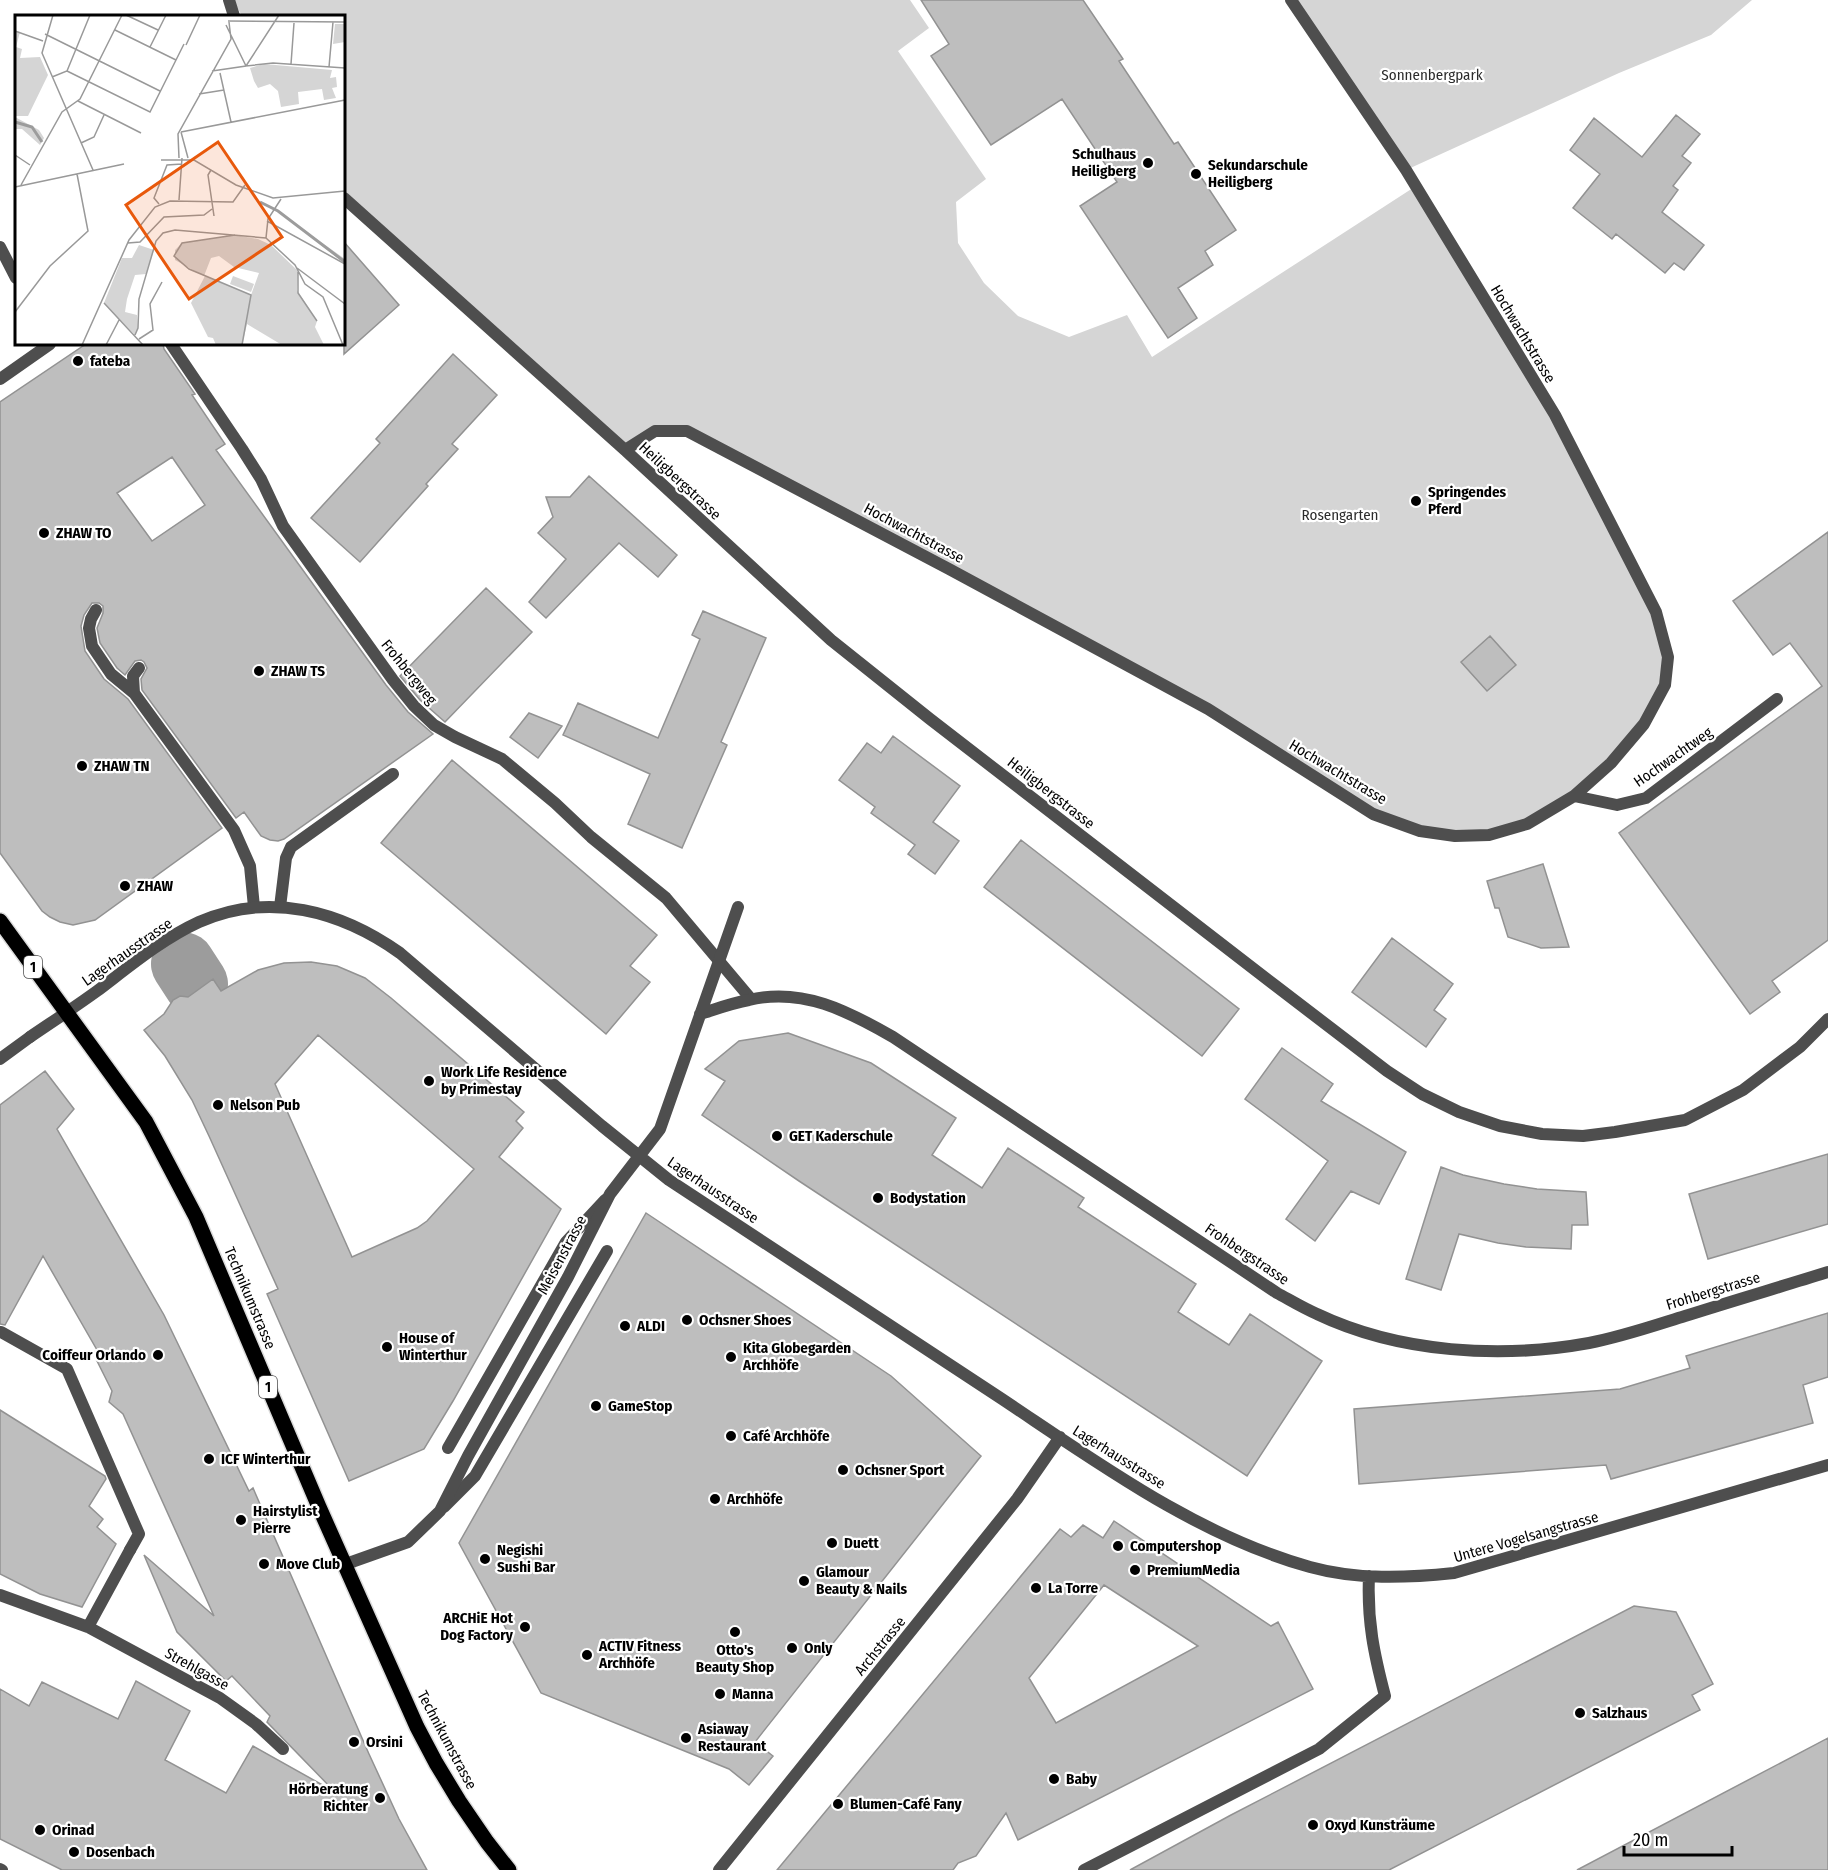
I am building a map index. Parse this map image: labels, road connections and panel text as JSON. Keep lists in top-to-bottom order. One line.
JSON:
{"streets":{"main road":["1","Technikumstrasse"],"street":["Hochwachtstrasse","Heiligbergstrasse","Frohbergweg","Hochwachtweg","Lagerhausstrasse","Frohbergstrasse","Meisenstrasse","Untere Vogelsangstrasse","Archstrasse","Strehlgasse"]},"crossings":[["Hochwachtstrasse","Heiligbergstrasse"],["Hochwachtstrasse","Hochwachtweg"],["Frohbergweg","Frohbergstrasse"],["Frohbergweg","Meisenstrasse"],["Lagerhausstrasse","Meisenstrasse"],["Lagerhausstrasse","Technikumstrasse"],["Lagerhausstrasse","Untere Vogelsangstrasse"],["Lagerhausstrasse","Archstrasse"],["Frohbergstrasse","Meisenstrasse"],["Meisenstrasse","Technikumstrasse"]],"parks":["Sonnenbergpark","Rosengarten"],"places":["Schulhaus Heiligberg","Sekundarschule Heiligberg","fateba","Springendes Pferd","ZHAW TO","ZHAW TS","ZHAW TN","ZHAW","Work Life Residence by Primestay","Nelson Pub","GET Kaderschule","Bodystation","Ochsner Shoes","ALDI","House of Winterthur","Coiffeur Orlando","Kita Globegarden Archhöfe","GameStop","Café Archhöfe","ICF Winterthur","Ochsner Sport","Archhöfe","Hairstylist Pierre","Duett","Computershop","Negishi Sushi Bar","Move Club","PremiumMedia","Glamour Beauty & Nails","La Torre","ARCHiE Hot Dog Factory","Otto's Beauty Shop","Only","ACTIV Fitness Archhöfe","Manna","Salzhaus","Asiaway Restaurant","Orsini","Baby","Hörberatung Richter","Blumen-Café Fany","Oxyd Kunsträume","Orinad","Dosenbach"],"scale_bar":"20 m"}
